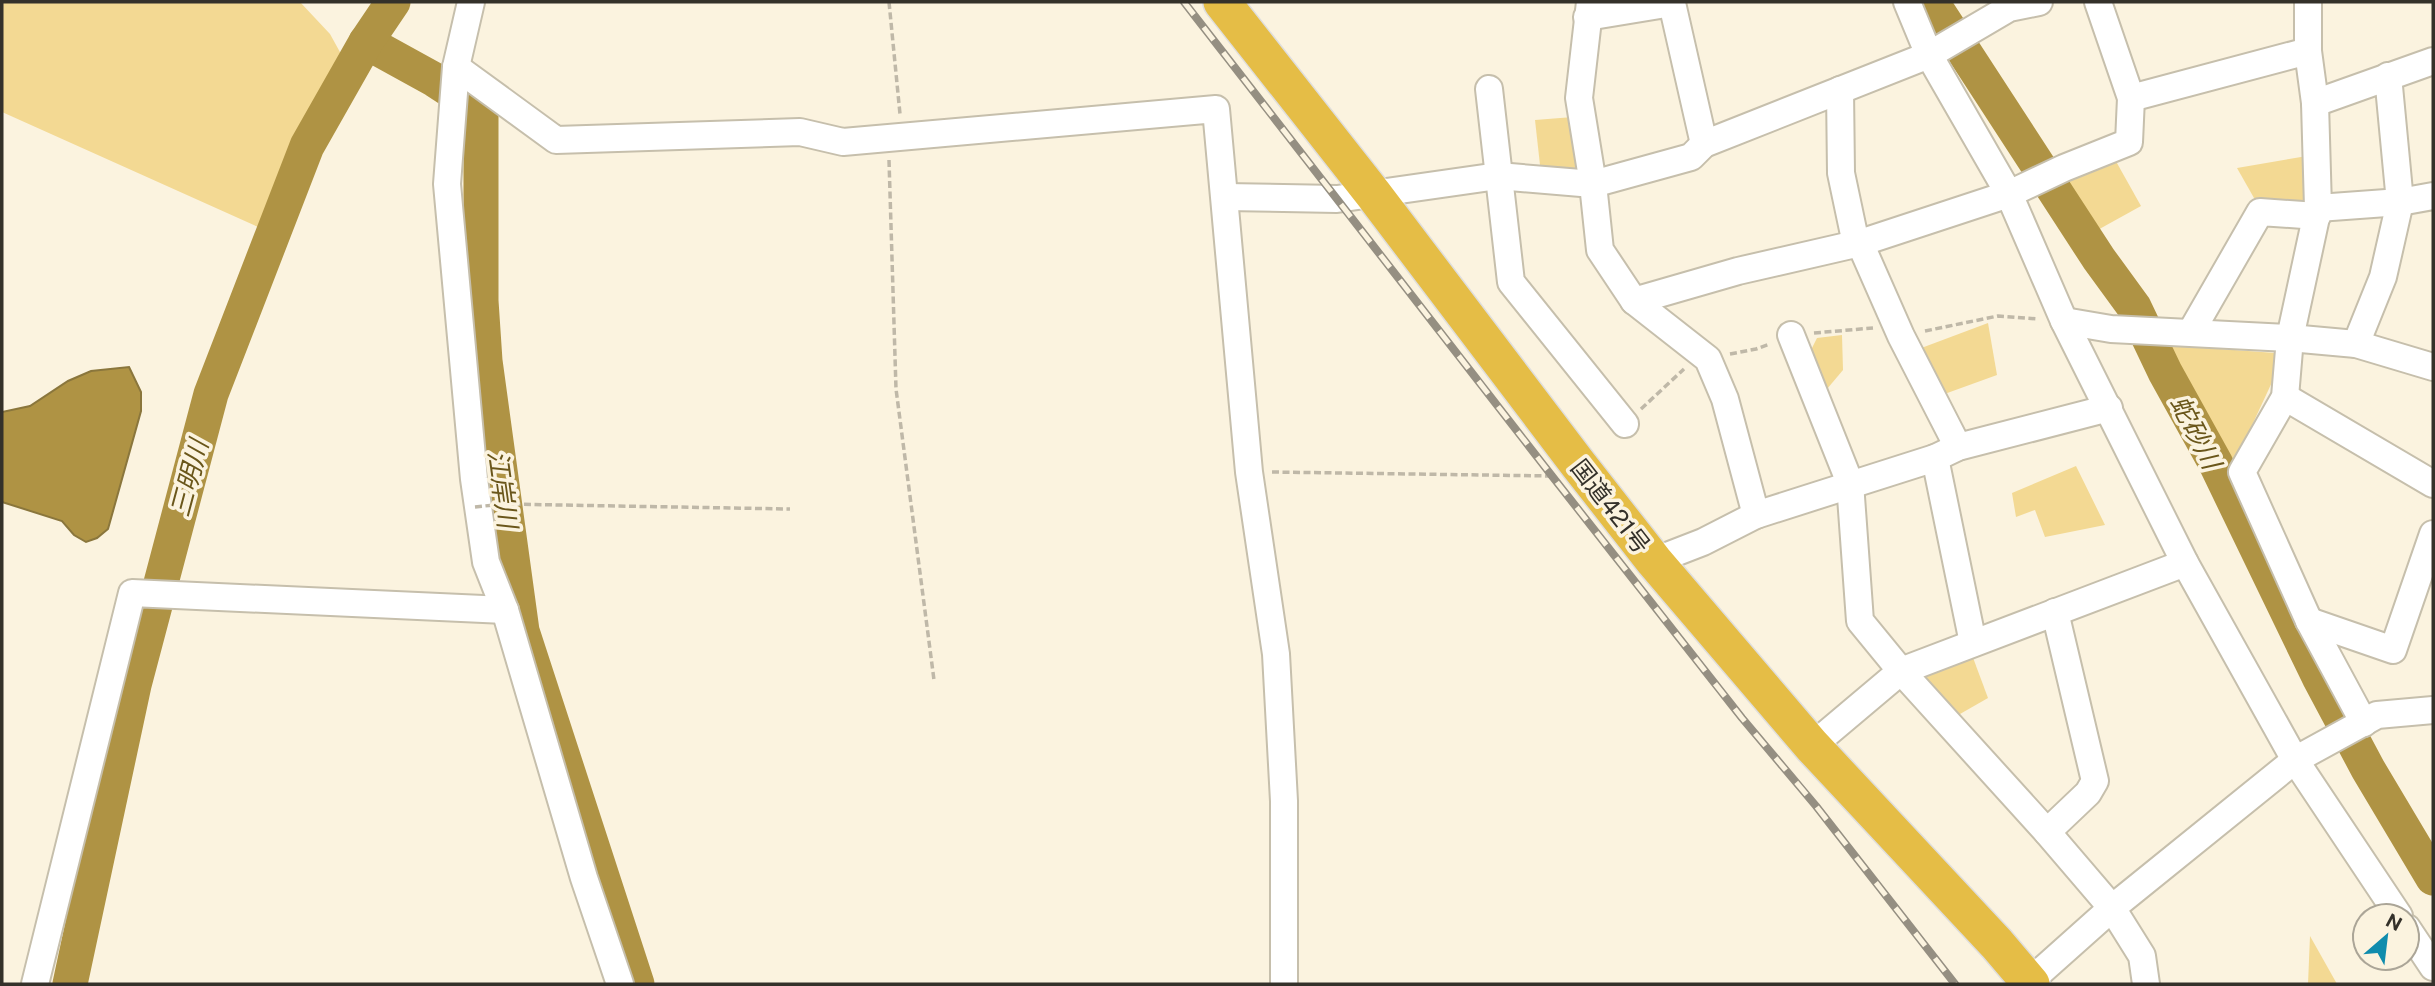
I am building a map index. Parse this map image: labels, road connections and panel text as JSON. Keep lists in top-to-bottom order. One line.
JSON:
{"streets":{"highway":["国道421号"]},"water":["蛇砂川","三明川","江岸川"],"north":"top right"}
